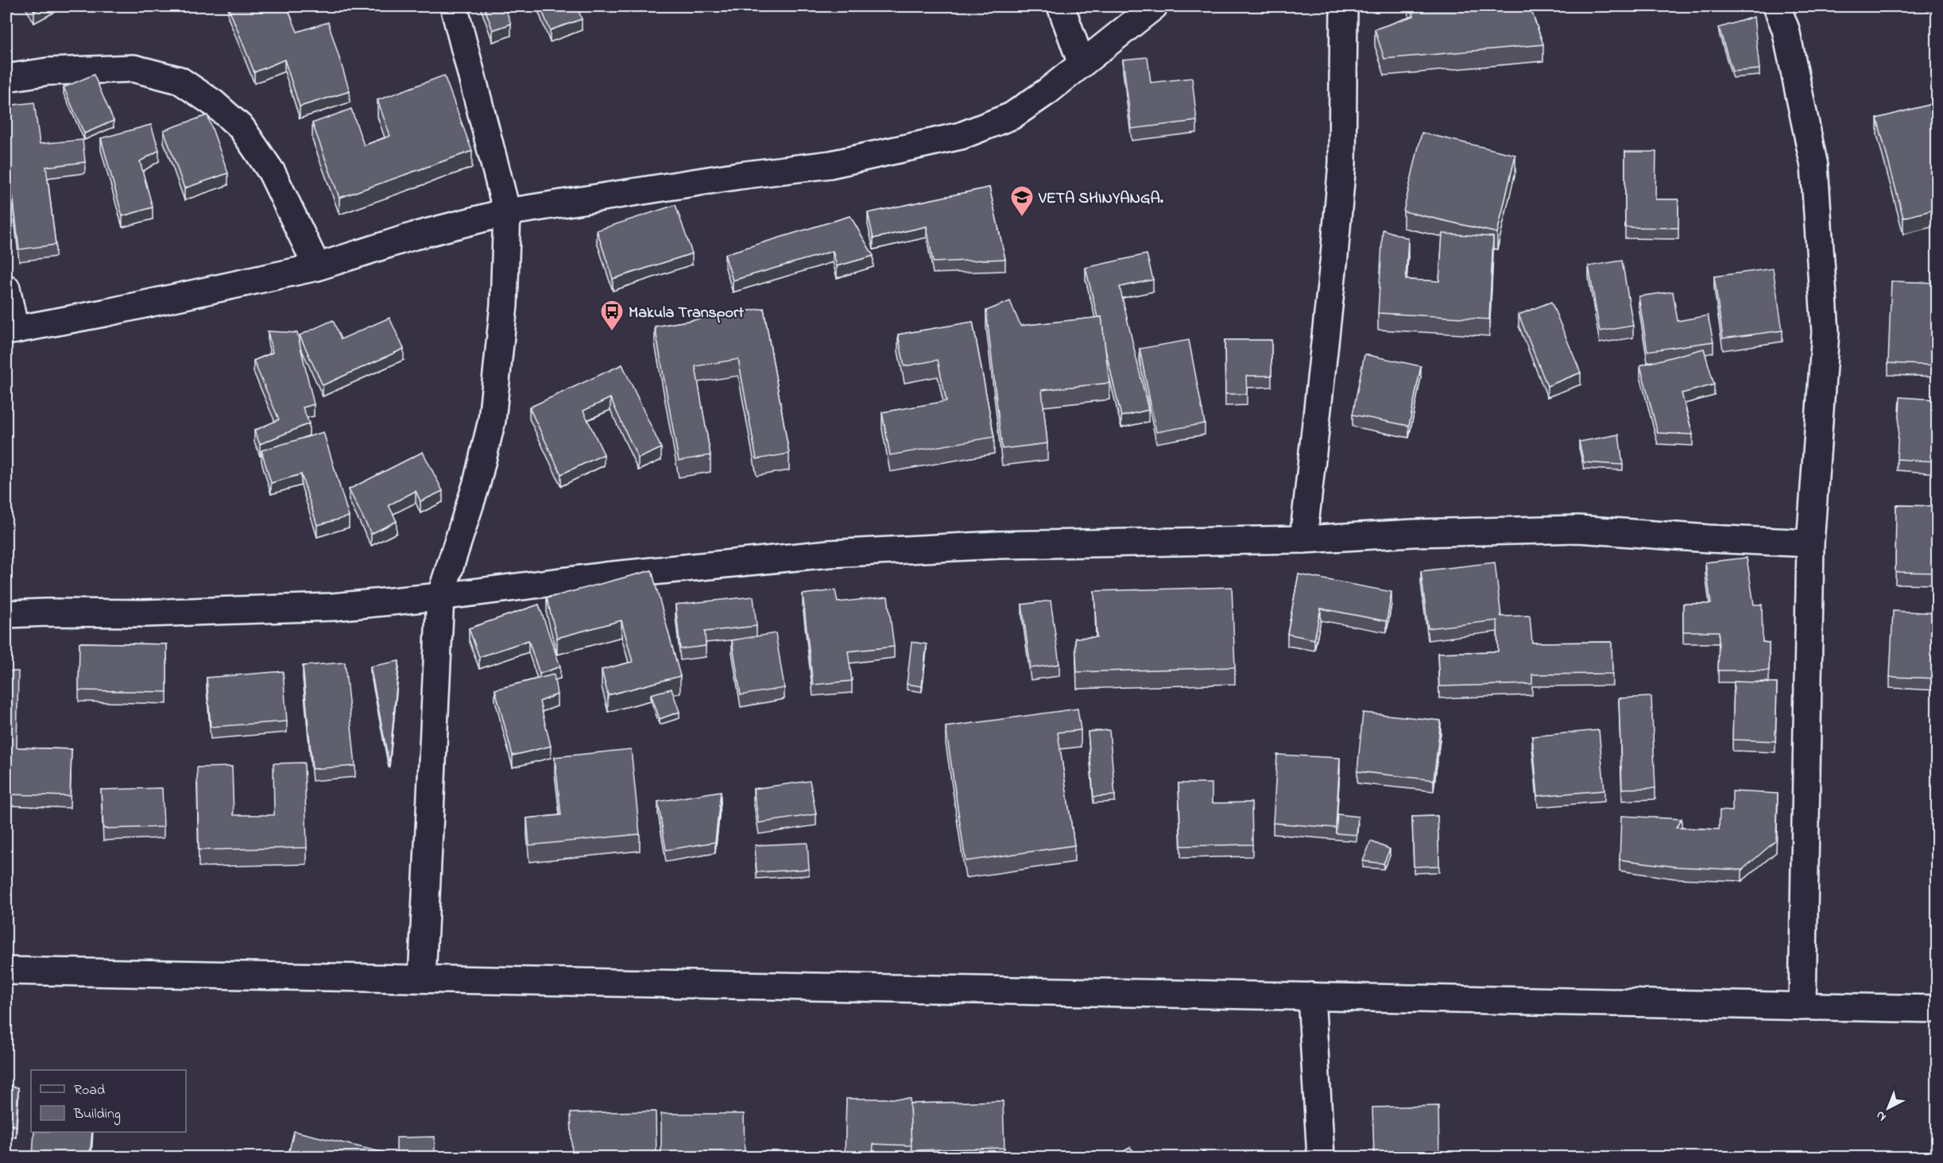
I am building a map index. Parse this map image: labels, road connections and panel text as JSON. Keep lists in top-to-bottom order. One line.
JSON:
{"places":{"school or university":["VETA SHINYANGA."],"bus stop":["Makula Transport"]},"legend":["Road","Building"],"north":"bottom left"}
